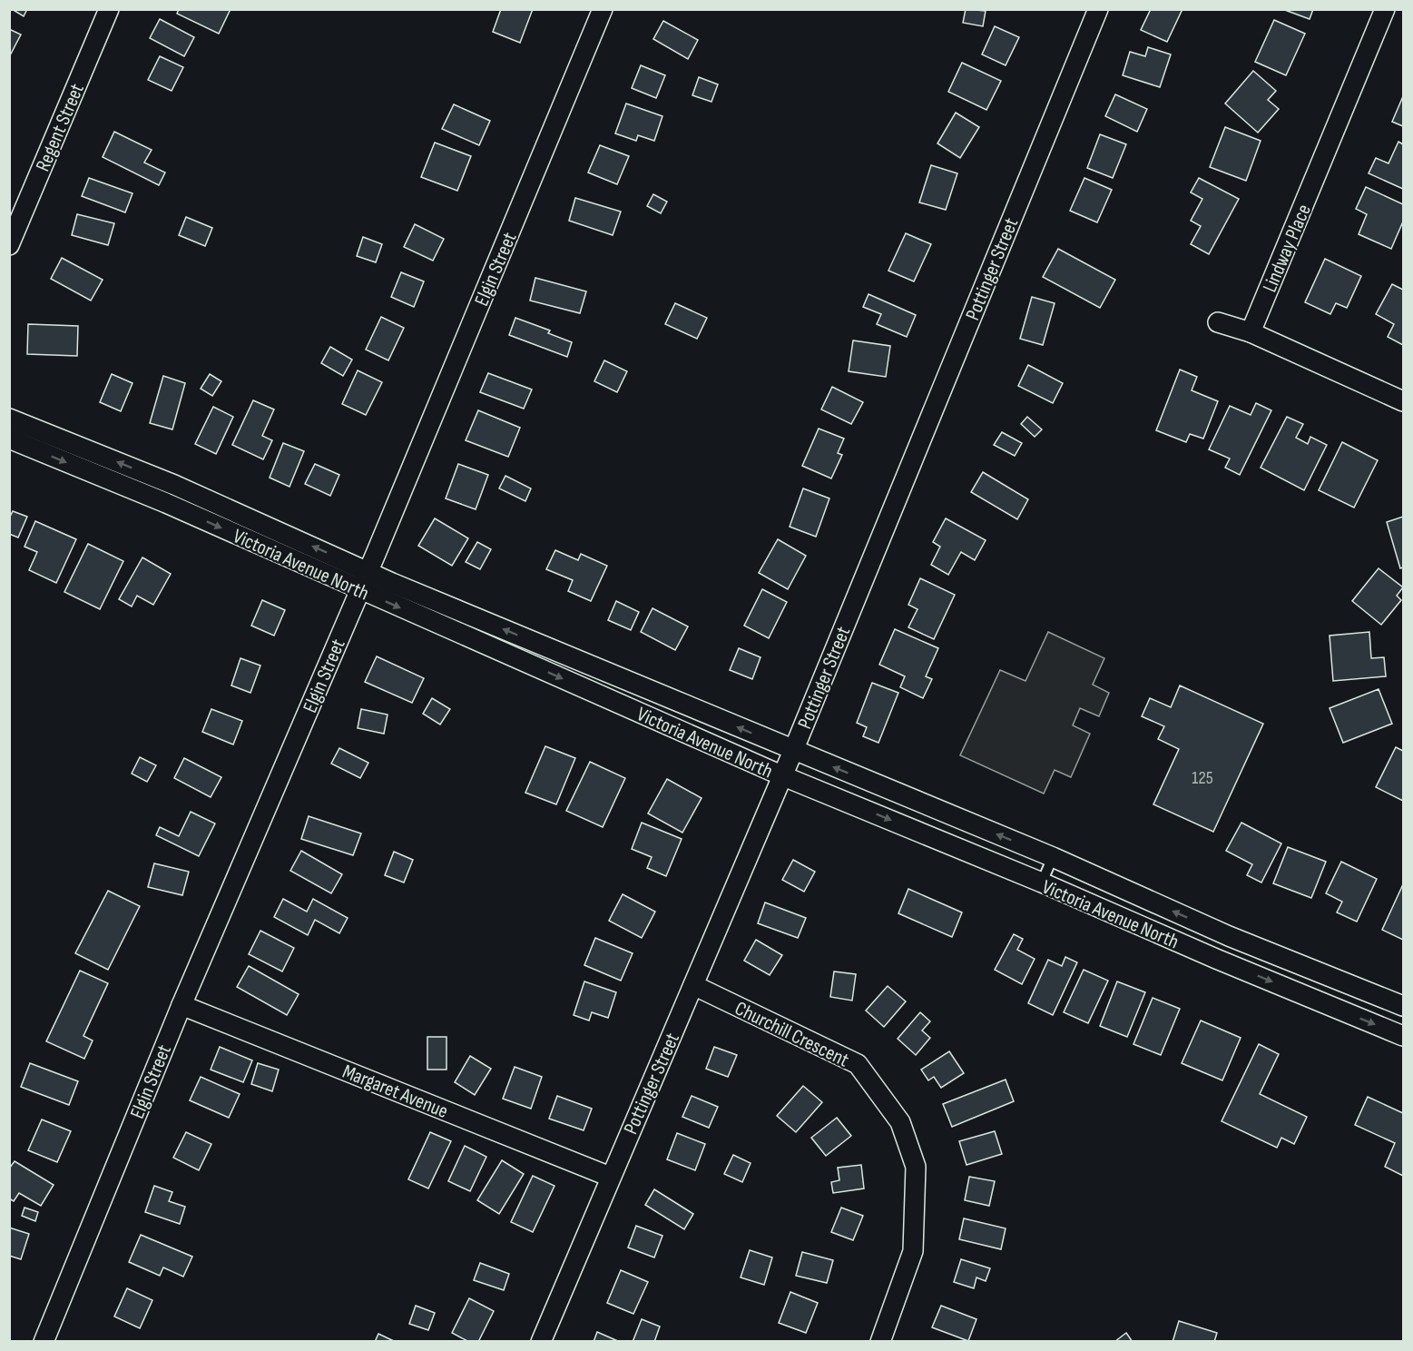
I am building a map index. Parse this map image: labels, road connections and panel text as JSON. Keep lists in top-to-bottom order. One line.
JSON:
{"streets":{"street":["Regent Street","Lindway Place","Elgin Street","Pottinger Street","Victoria Avenue North","Churchill Crescent","Margaret Avenue"]},"crossings":[["Elgin Street","Victoria Avenue North"],["Elgin Street","Margaret Avenue"],["Pottinger Street","Victoria Avenue North"],["Pottinger Street","Churchill Crescent"],["Pottinger Street","Margaret Avenue"]],"house_numbers":["125"]}
